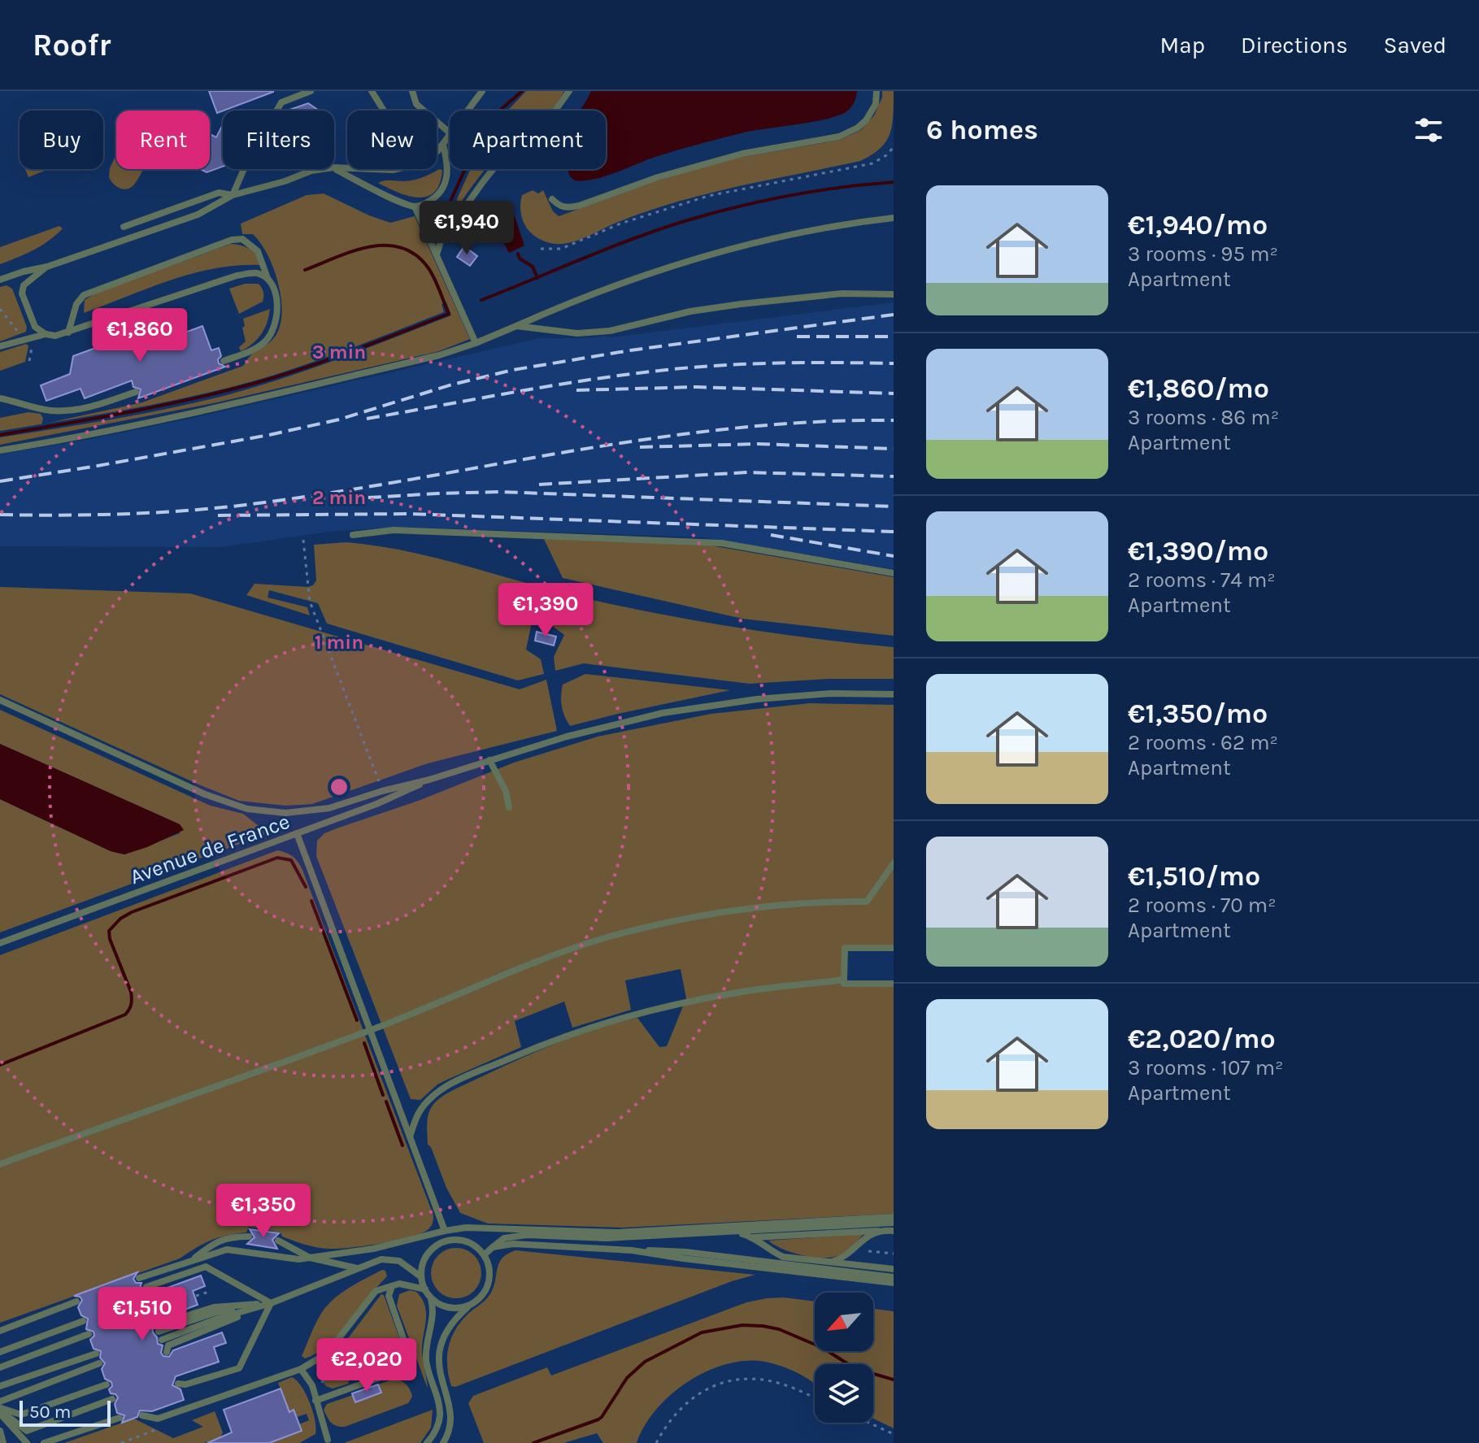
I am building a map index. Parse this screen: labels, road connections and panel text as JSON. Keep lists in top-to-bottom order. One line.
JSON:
{"streets":{"lane":["Avenue de France"]},"scale_bar":"50 m","north":"bottom left","page":{"header":"Roofr","nav":["Map","Directions","Saved"],"heading":"6 homes","chip":["Buy","Rent","Filters","New","Apartment"],"list":[{"name":"€1,940/mo","note":"3 rooms · 95 m² · Apartment"},{"name":"€1,860/mo","note":"3 rooms · 86 m² · Apartment"},{"name":"€1,390/mo","note":"2 rooms · 74 m² · Apartment"},{"name":"€1,350/mo","note":"2 rooms · 62 m² · Apartment"},{"name":"€1,510/mo","note":"2 rooms · 70 m² · Apartment"},{"name":"€2,020/mo","note":"3 rooms · 107 m² · Apartment"}],"price":["€1,940","€1,860","€1,390","€1,350","€1,510","€2,020"],"scale":"50 m"},"rings":["3 min","2 min","1 min"]}
